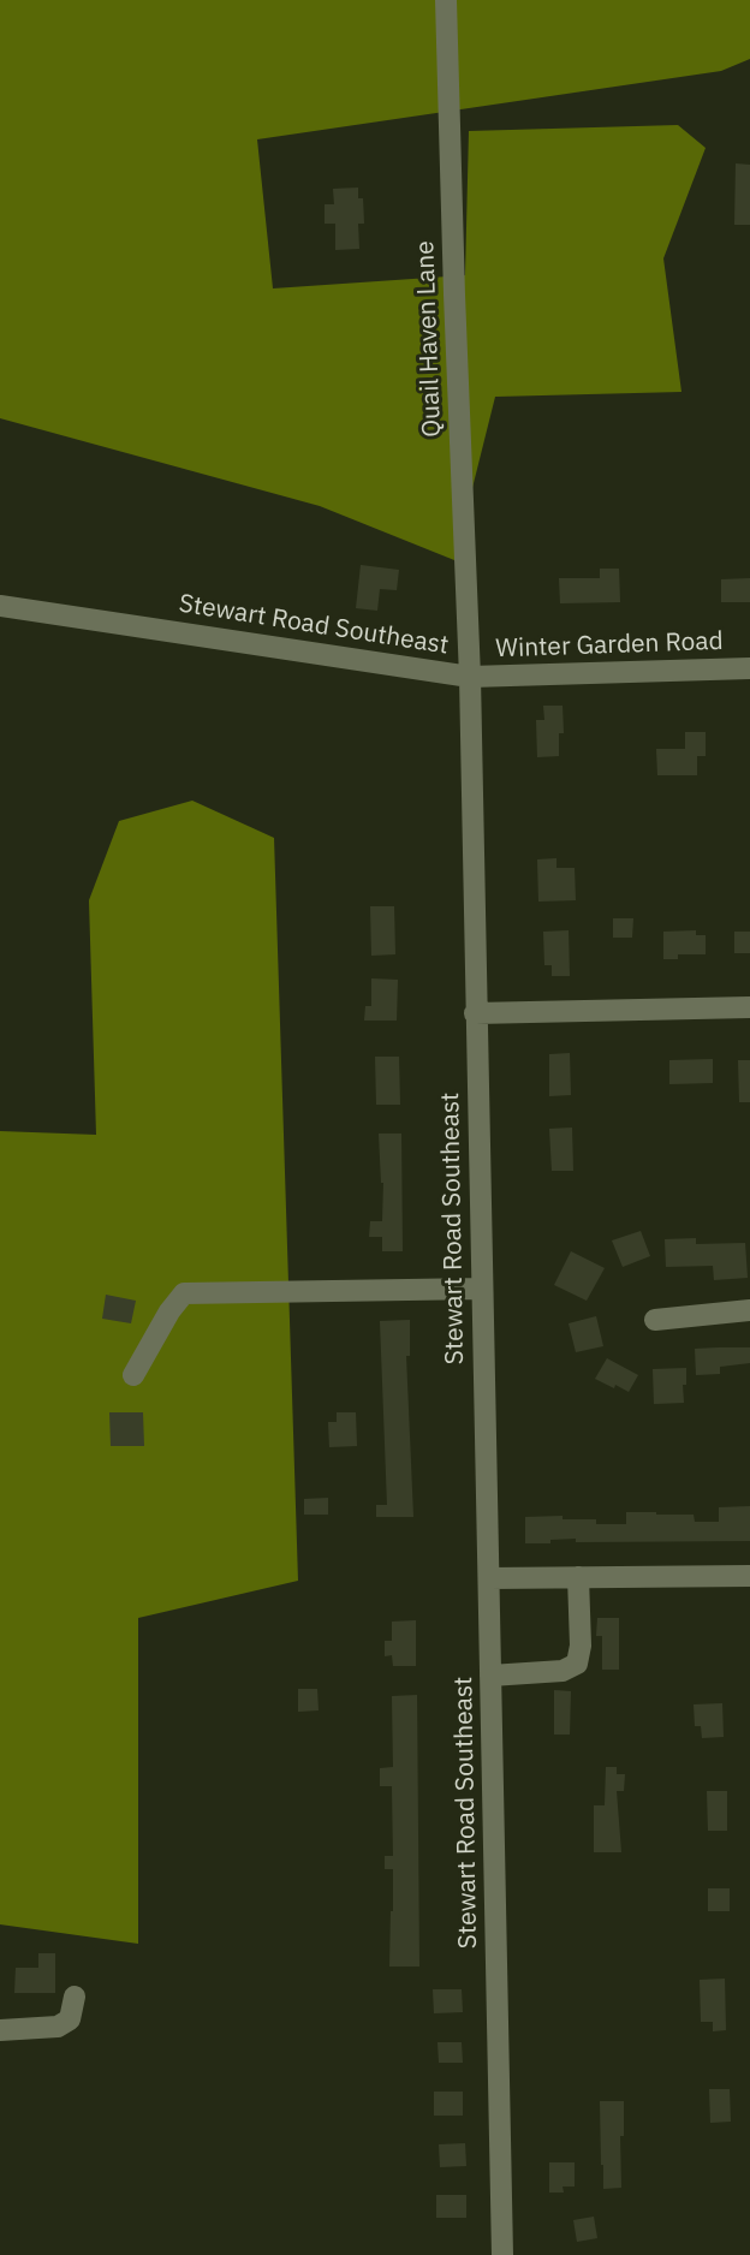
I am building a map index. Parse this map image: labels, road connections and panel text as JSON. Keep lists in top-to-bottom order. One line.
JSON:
{"streets":{"street":["Quail Haven Lane","Stewart Road Southeast","Winter Garden Road"]},"crossings":[["Quail Haven Lane","Stewart Road Southeast"],["Quail Haven Lane","Winter Garden Road"],["Stewart Road Southeast","Winter Garden Road"]]}
